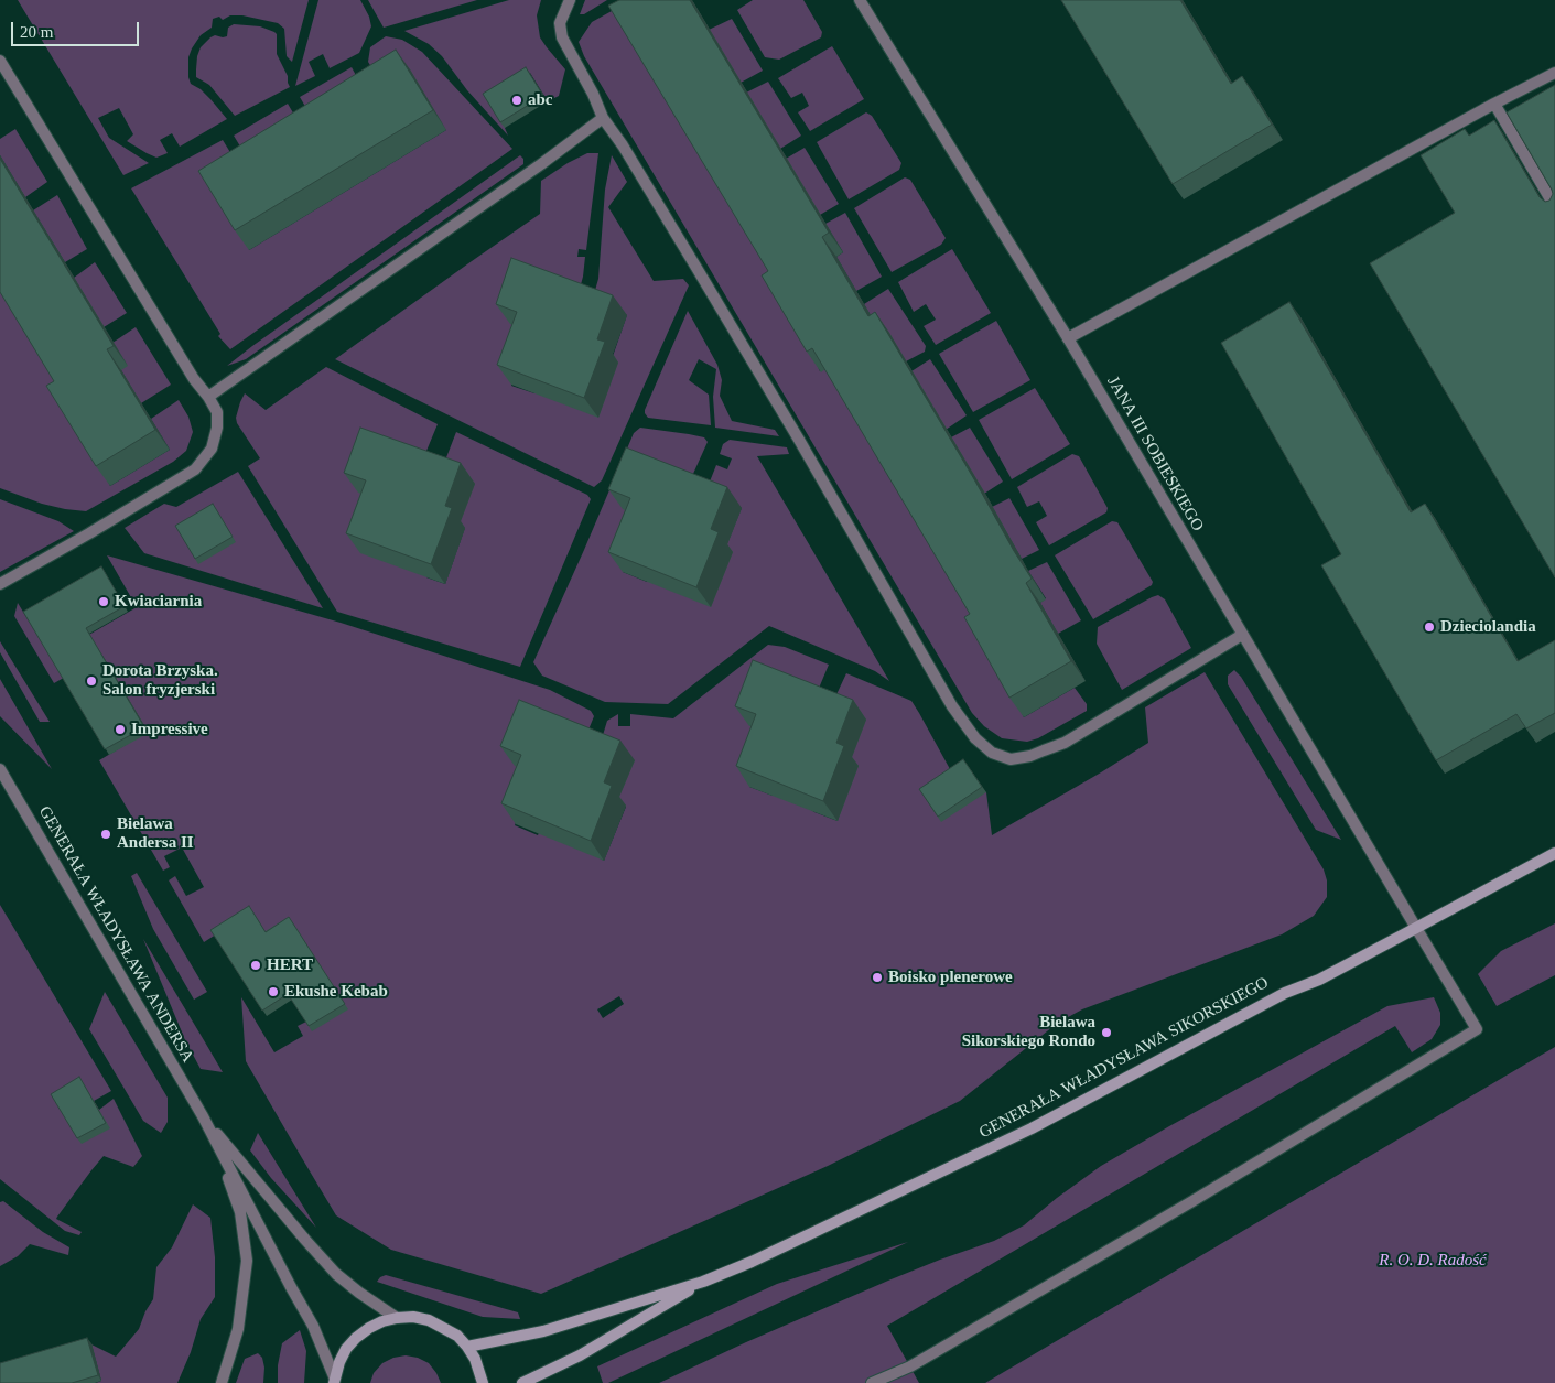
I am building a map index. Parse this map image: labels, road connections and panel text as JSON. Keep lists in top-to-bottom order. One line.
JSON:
{"streets":{"main road":["GENERAŁA WŁADYSŁAWA SIKORSKIEGO"],"street":["JANA III SOBIESKIEGO","GENERAŁA WŁADYSŁAWA ANDERSA"]},"crossings":[["JANA III SOBIESKIEGO","GENERAŁA WŁADYSŁAWA SIKORSKIEGO"]],"parks":["R. O. D. Radość"],"places":["abc","Kwiaciarnia","Dzieciolandia","Dorota Brzyska. Salon fryzjerski","Impressive","Bielawa Andersa II","HERT","Boisko plenerowe","Ekushe Kebab","Bielawa Sikorskiego Rondo"],"scale_bar":"20 m"}
